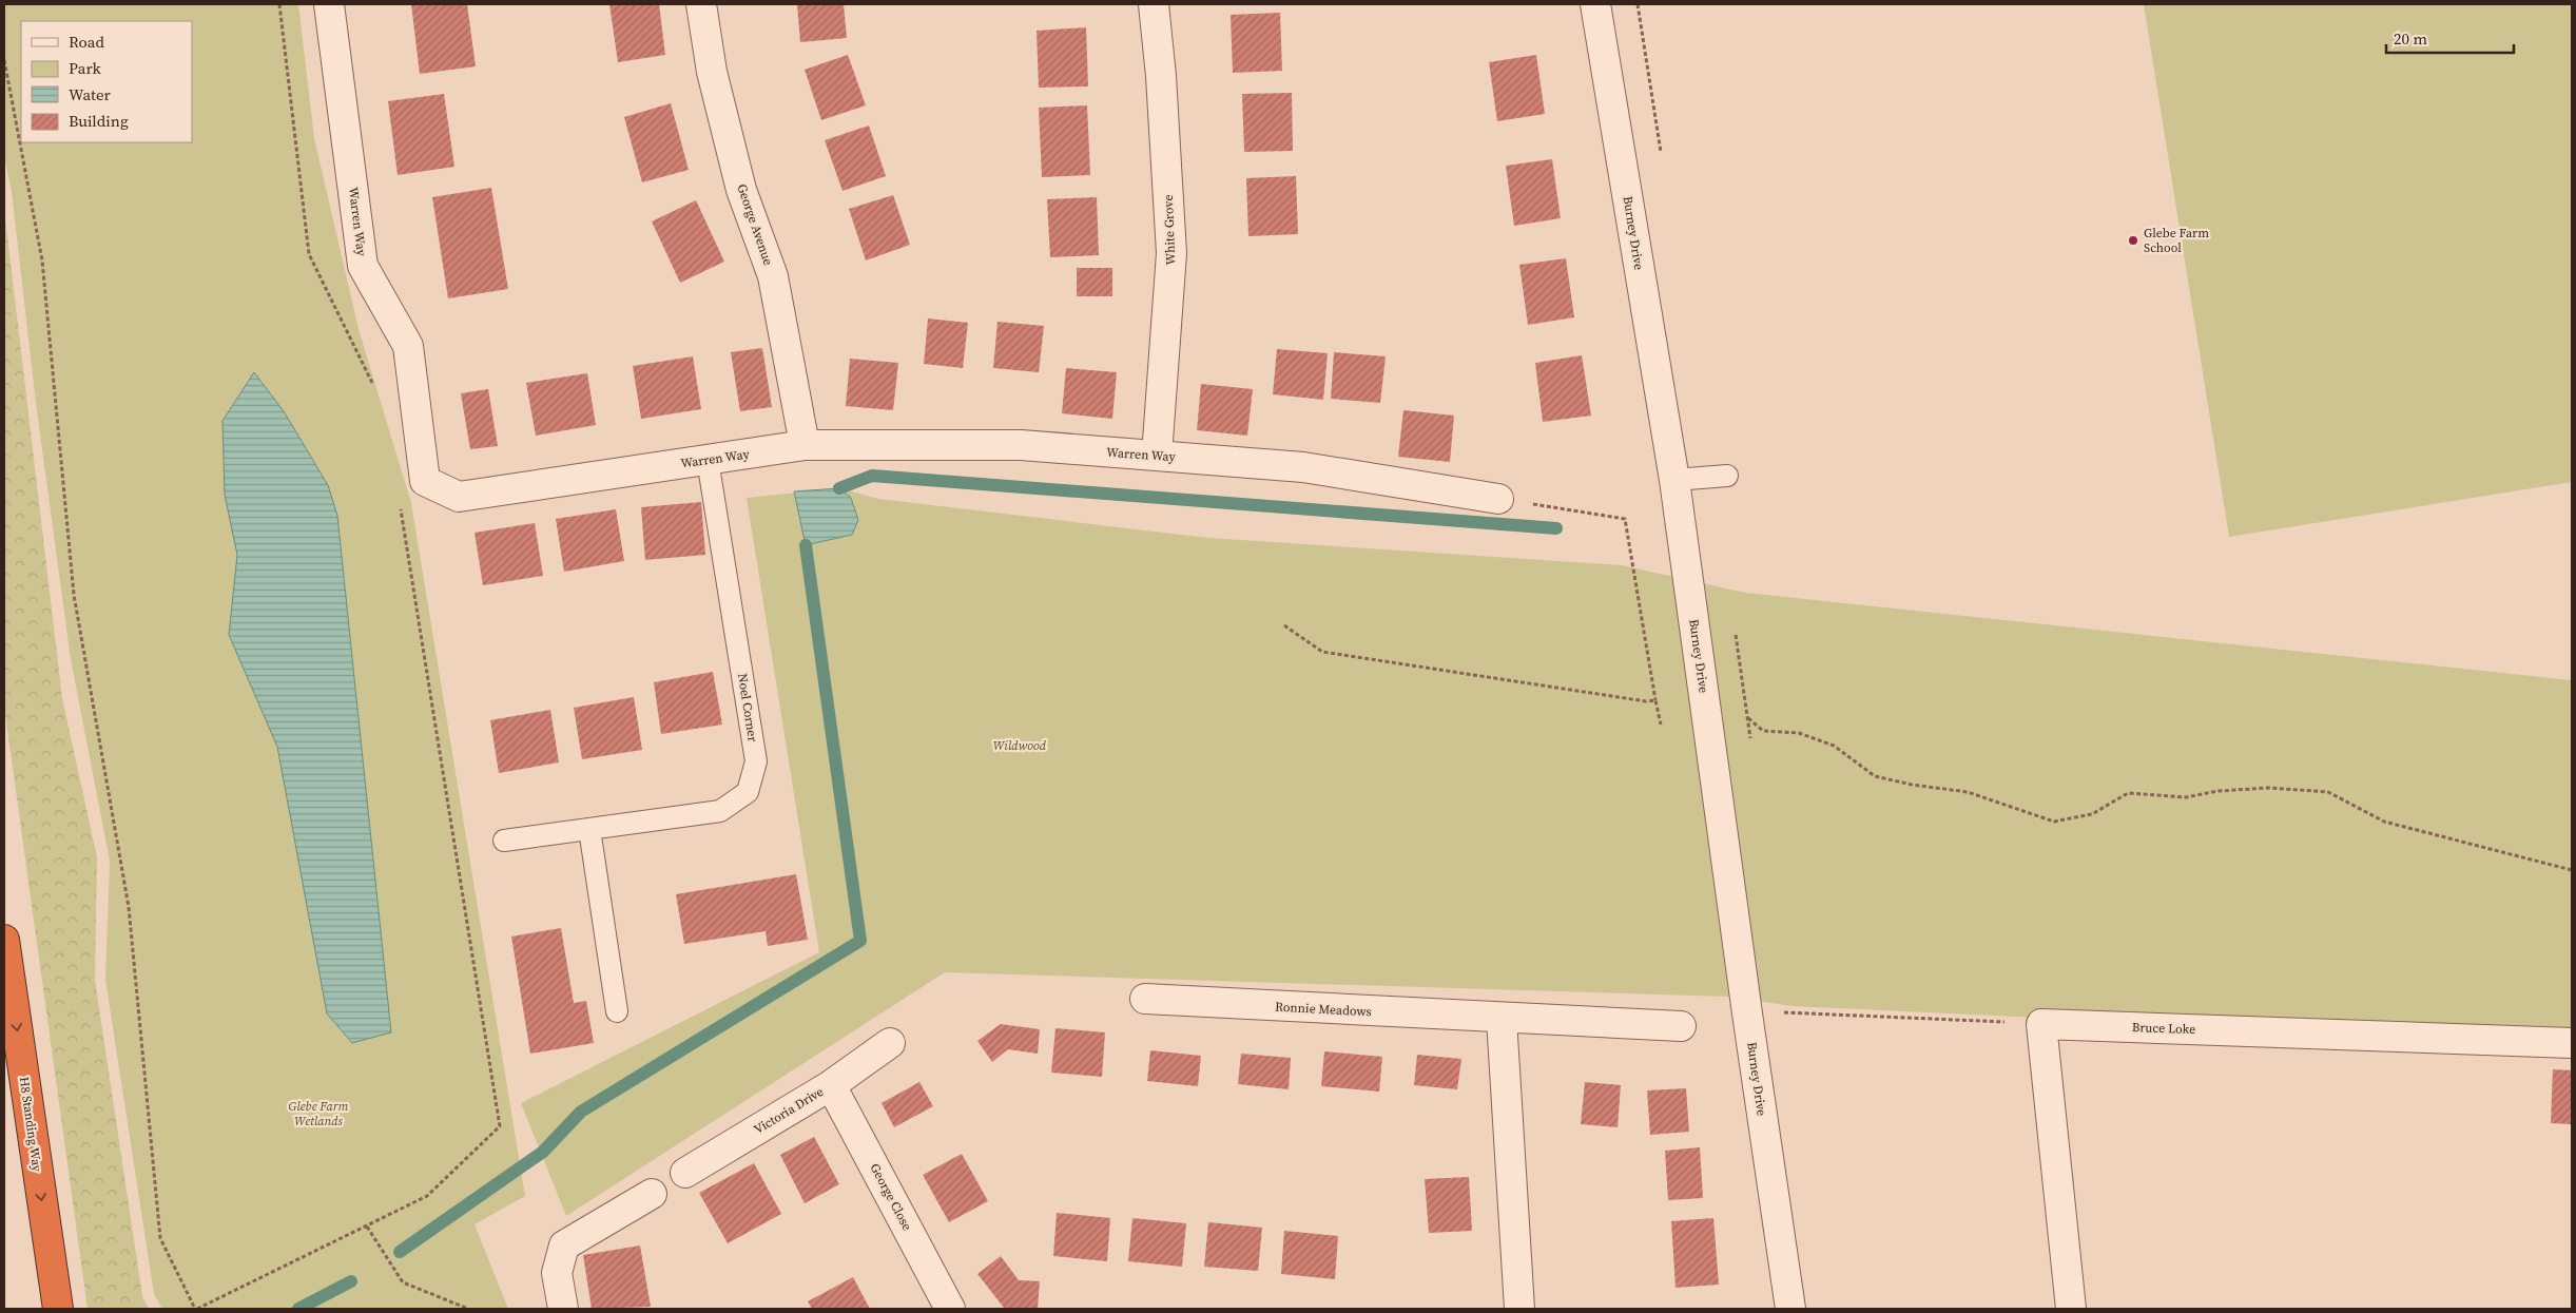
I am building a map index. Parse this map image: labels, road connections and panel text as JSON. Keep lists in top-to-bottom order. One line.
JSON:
{"streets":{"highway":["H8 Standing Way"],"street":["Warren Way","George Avenue","White Grove","Burney Drive","Ronnie Meadows","Bruce Loke","Victoria Drive","George Close"],"lane":["Noel Corner"]},"crossings":[["Warren Way","George Avenue"],["Warren Way","White Grove"],["Warren Way","Noel Corner"],["Victoria Drive","George Close"]],"one_way":["H8 Standing Way"],"parks":["Wildwood","Glebe Farm Wetlands"],"places":["Glebe Farm School"],"legend":["Road","Park","Water","Building"],"scale_bar":"20 m"}
